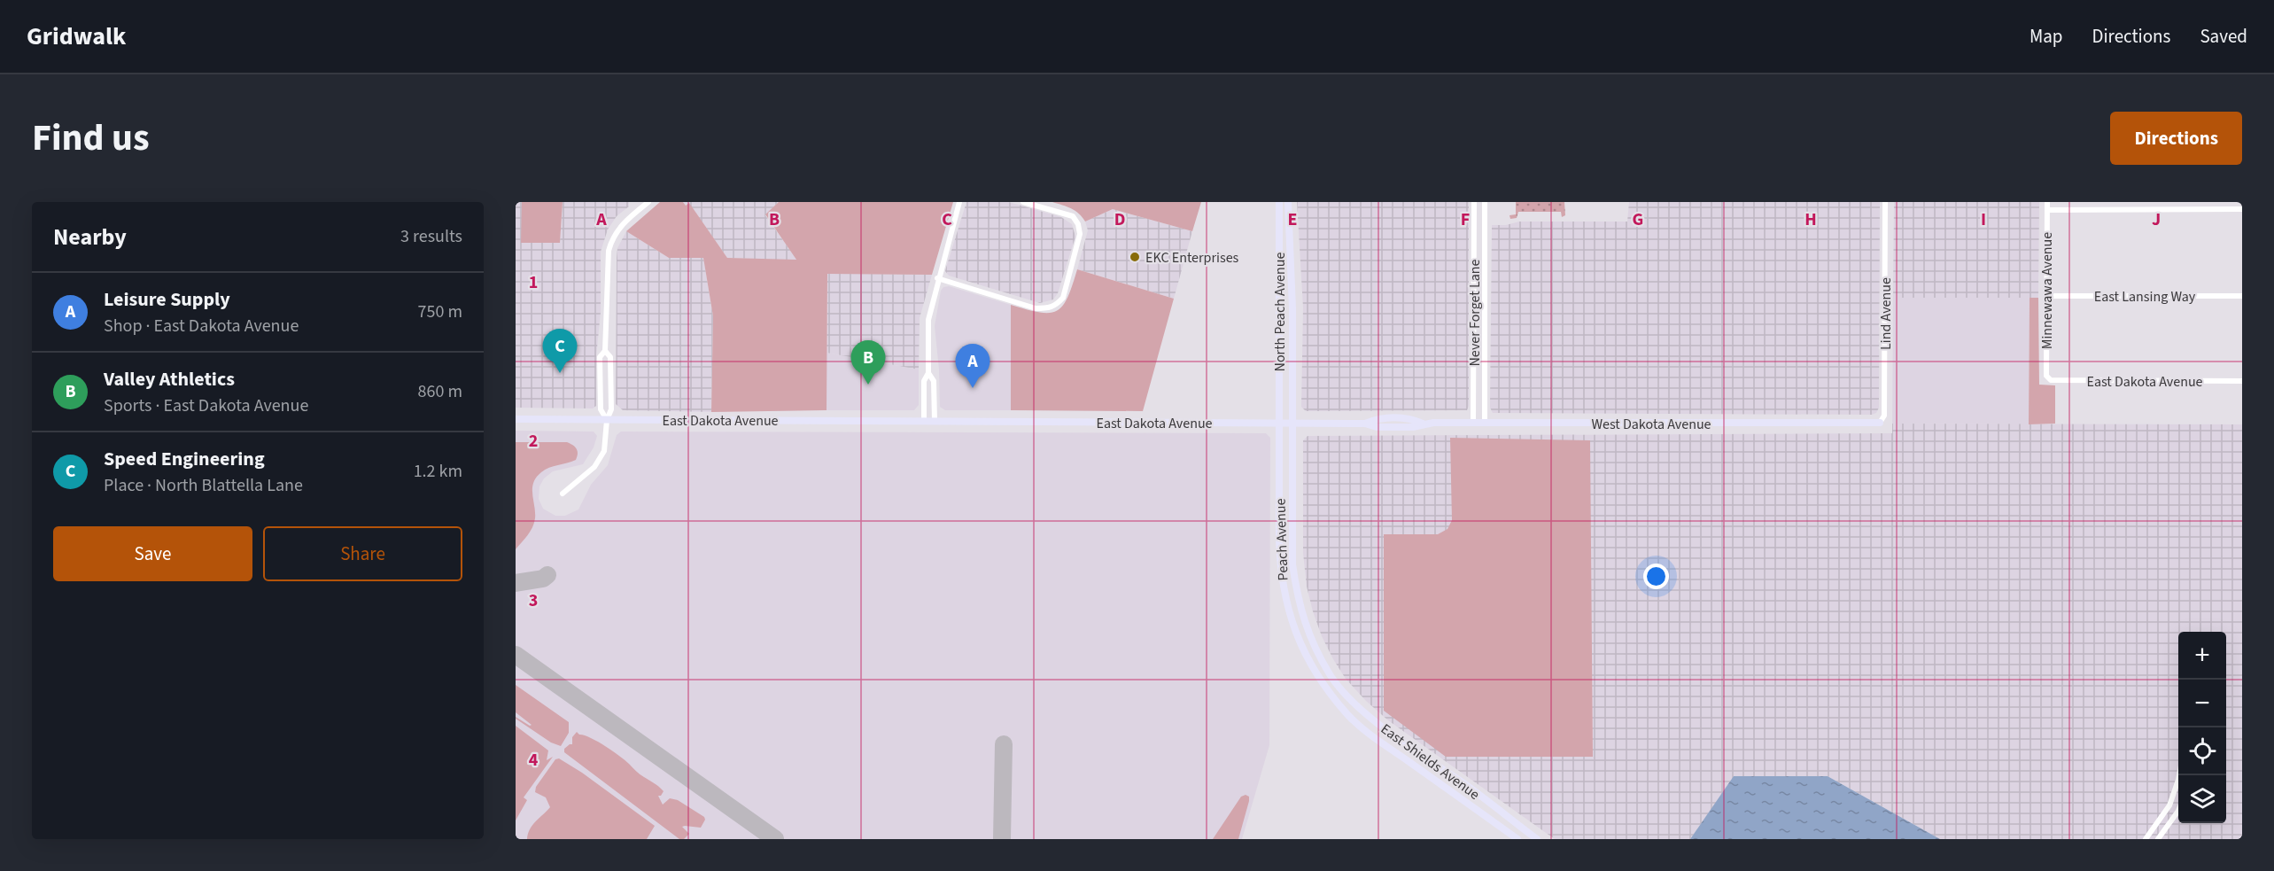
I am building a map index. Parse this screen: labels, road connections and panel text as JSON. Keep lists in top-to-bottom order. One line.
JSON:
{"streets":{"main road":["North Peach Avenue","East Dakota Avenue","West Dakota Avenue","Peach Avenue","East Shields Avenue"],"street":["Minnewawa Avenue","East Lansing Way","Never Forget Lane","Lind Avenue"]},"crossings":[["Minnewawa Avenue","East Lansing Way"],["Minnewawa Avenue","East Dakota Avenue"],["North Peach Avenue","East Dakota Avenue"],["North Peach Avenue","West Dakota Avenue"],["North Peach Avenue","Peach Avenue"],["North Peach Avenue","East Shields Avenue"],["Never Forget Lane","West Dakota Avenue"],["Lind Avenue","West Dakota Avenue"],["East Dakota Avenue","West Dakota Avenue"],["East Dakota Avenue","Peach Avenue"],["West Dakota Avenue","Peach Avenue"],["West Dakota Avenue","East Shields Avenue"],["Peach Avenue","East Shields Avenue"]],"places":["EKC Enterprises"],"page":{"header":"Gridwalk","nav":["Map","Directions","Saved"],"title":"Find us","buttons":["Directions",["Save","Share"]],"heading":["Nearby","3 results"],"list":[{"mark":"A","name":"Leisure Supply","note":"Shop · East Dakota Avenue","value":"750 m"},{"mark":"B","name":"Valley Athletics","note":"Sports · East Dakota Avenue","value":"860 m"},{"mark":"C","name":"Speed Engineering","note":"Place · North Blattella Lane","value":"1.2 km"}],"pins":["C","B","A"],"map_buttons":["+","−"]},"grid":{"columns":["A","B","C","D","E","F","G","H","I","J"],"rows":["1","2","3","4"]}}
